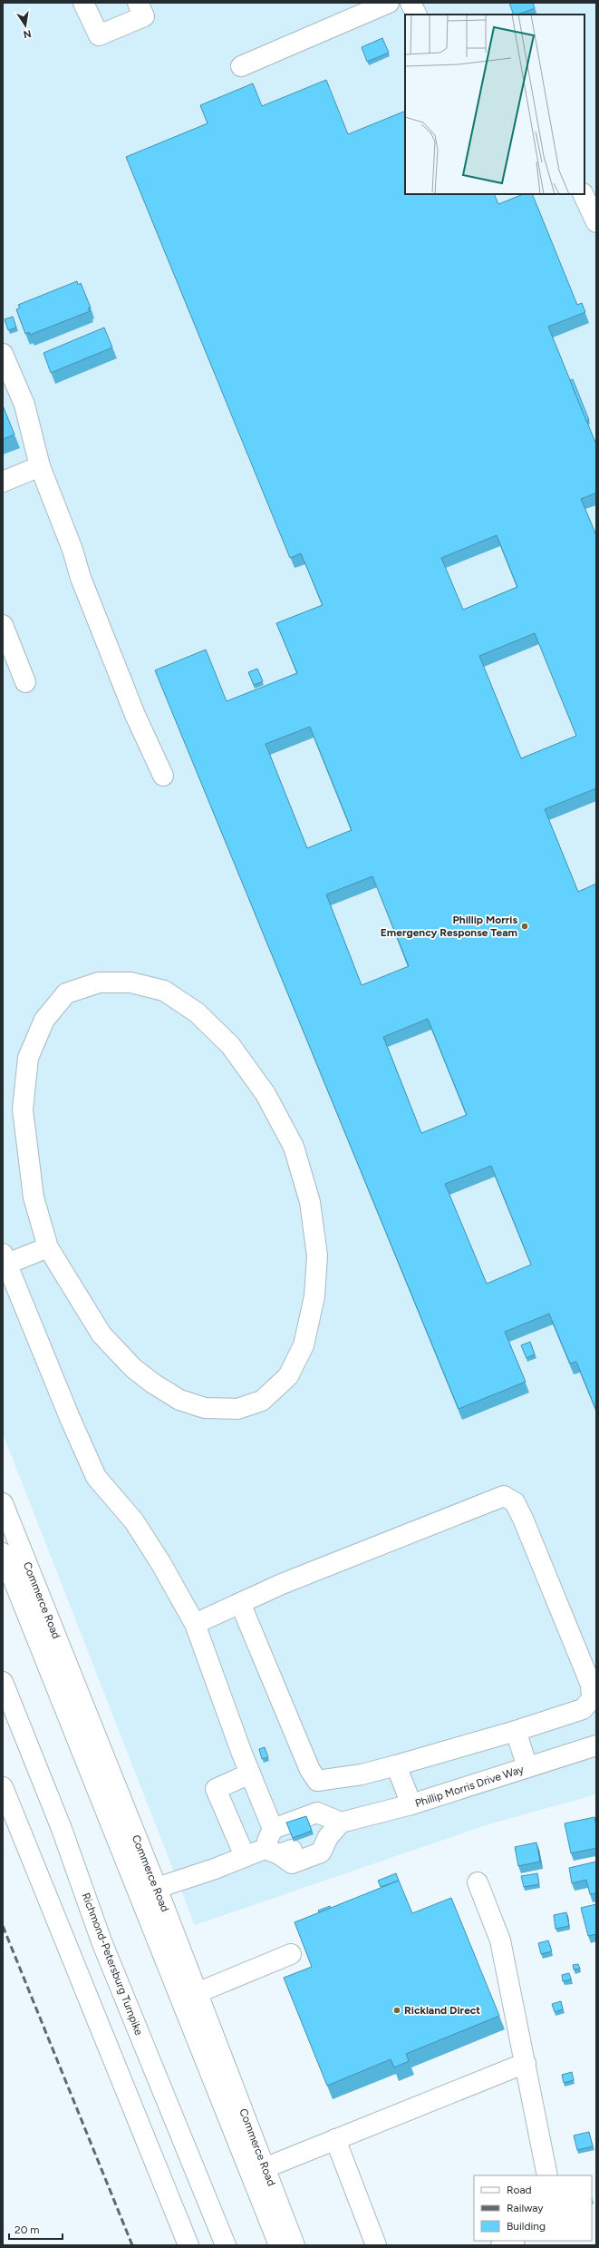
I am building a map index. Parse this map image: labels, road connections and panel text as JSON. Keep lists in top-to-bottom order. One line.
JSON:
{"streets":{"main road":["Commerce Road","Phillip Morris Drive Way","Richmond-Petersburg Turnpike"]},"places":["Phillip Morris Emergency Response Team","Rickland Direct"],"legend":["Road","Railway","Building"],"scale_bar":"20 m","north":"bottom"}
